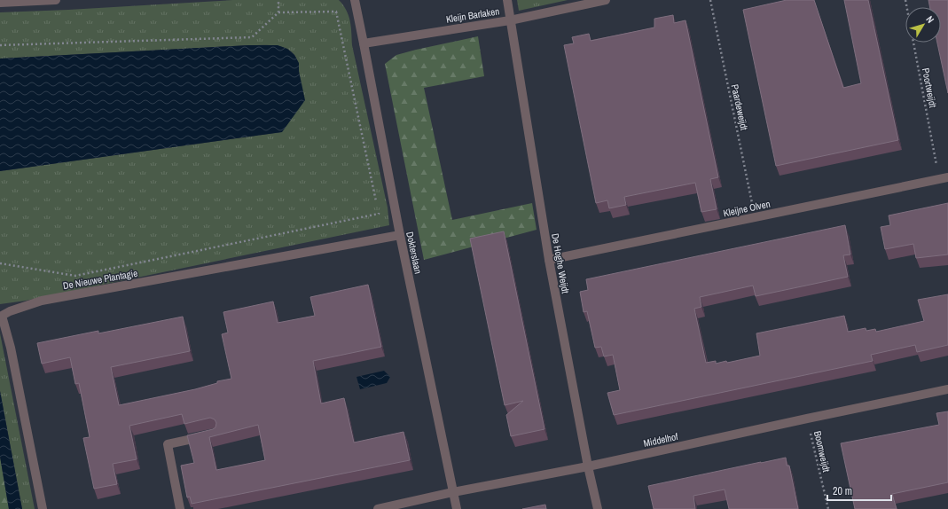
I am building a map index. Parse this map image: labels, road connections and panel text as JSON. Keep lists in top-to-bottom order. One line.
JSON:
{"streets":{"street":["Kleijn Barlaken","Kleijne Olven","Dokterslaan","De Hoghe Weijdt","De Nieuwe Plantagie","Middelhof"],"path":["Poortweijdt","Paardeweijdt","Boomweijdt"]},"crossings":[["Kleijn Barlaken","Dokterslaan"],["Kleijn Barlaken","De Hoghe Weijdt"],["Poortweijdt","Kleijne Olven"],["Paardeweijdt","Kleijne Olven"],["Kleijne Olven","De Hoghe Weijdt"],["Dokterslaan","De Nieuwe Plantagie"],["Dokterslaan","Middelhof"],["De Hoghe Weijdt","Middelhof"],["Middelhof","Boomweijdt"]],"scale_bar":"20 m","north":"top right"}
